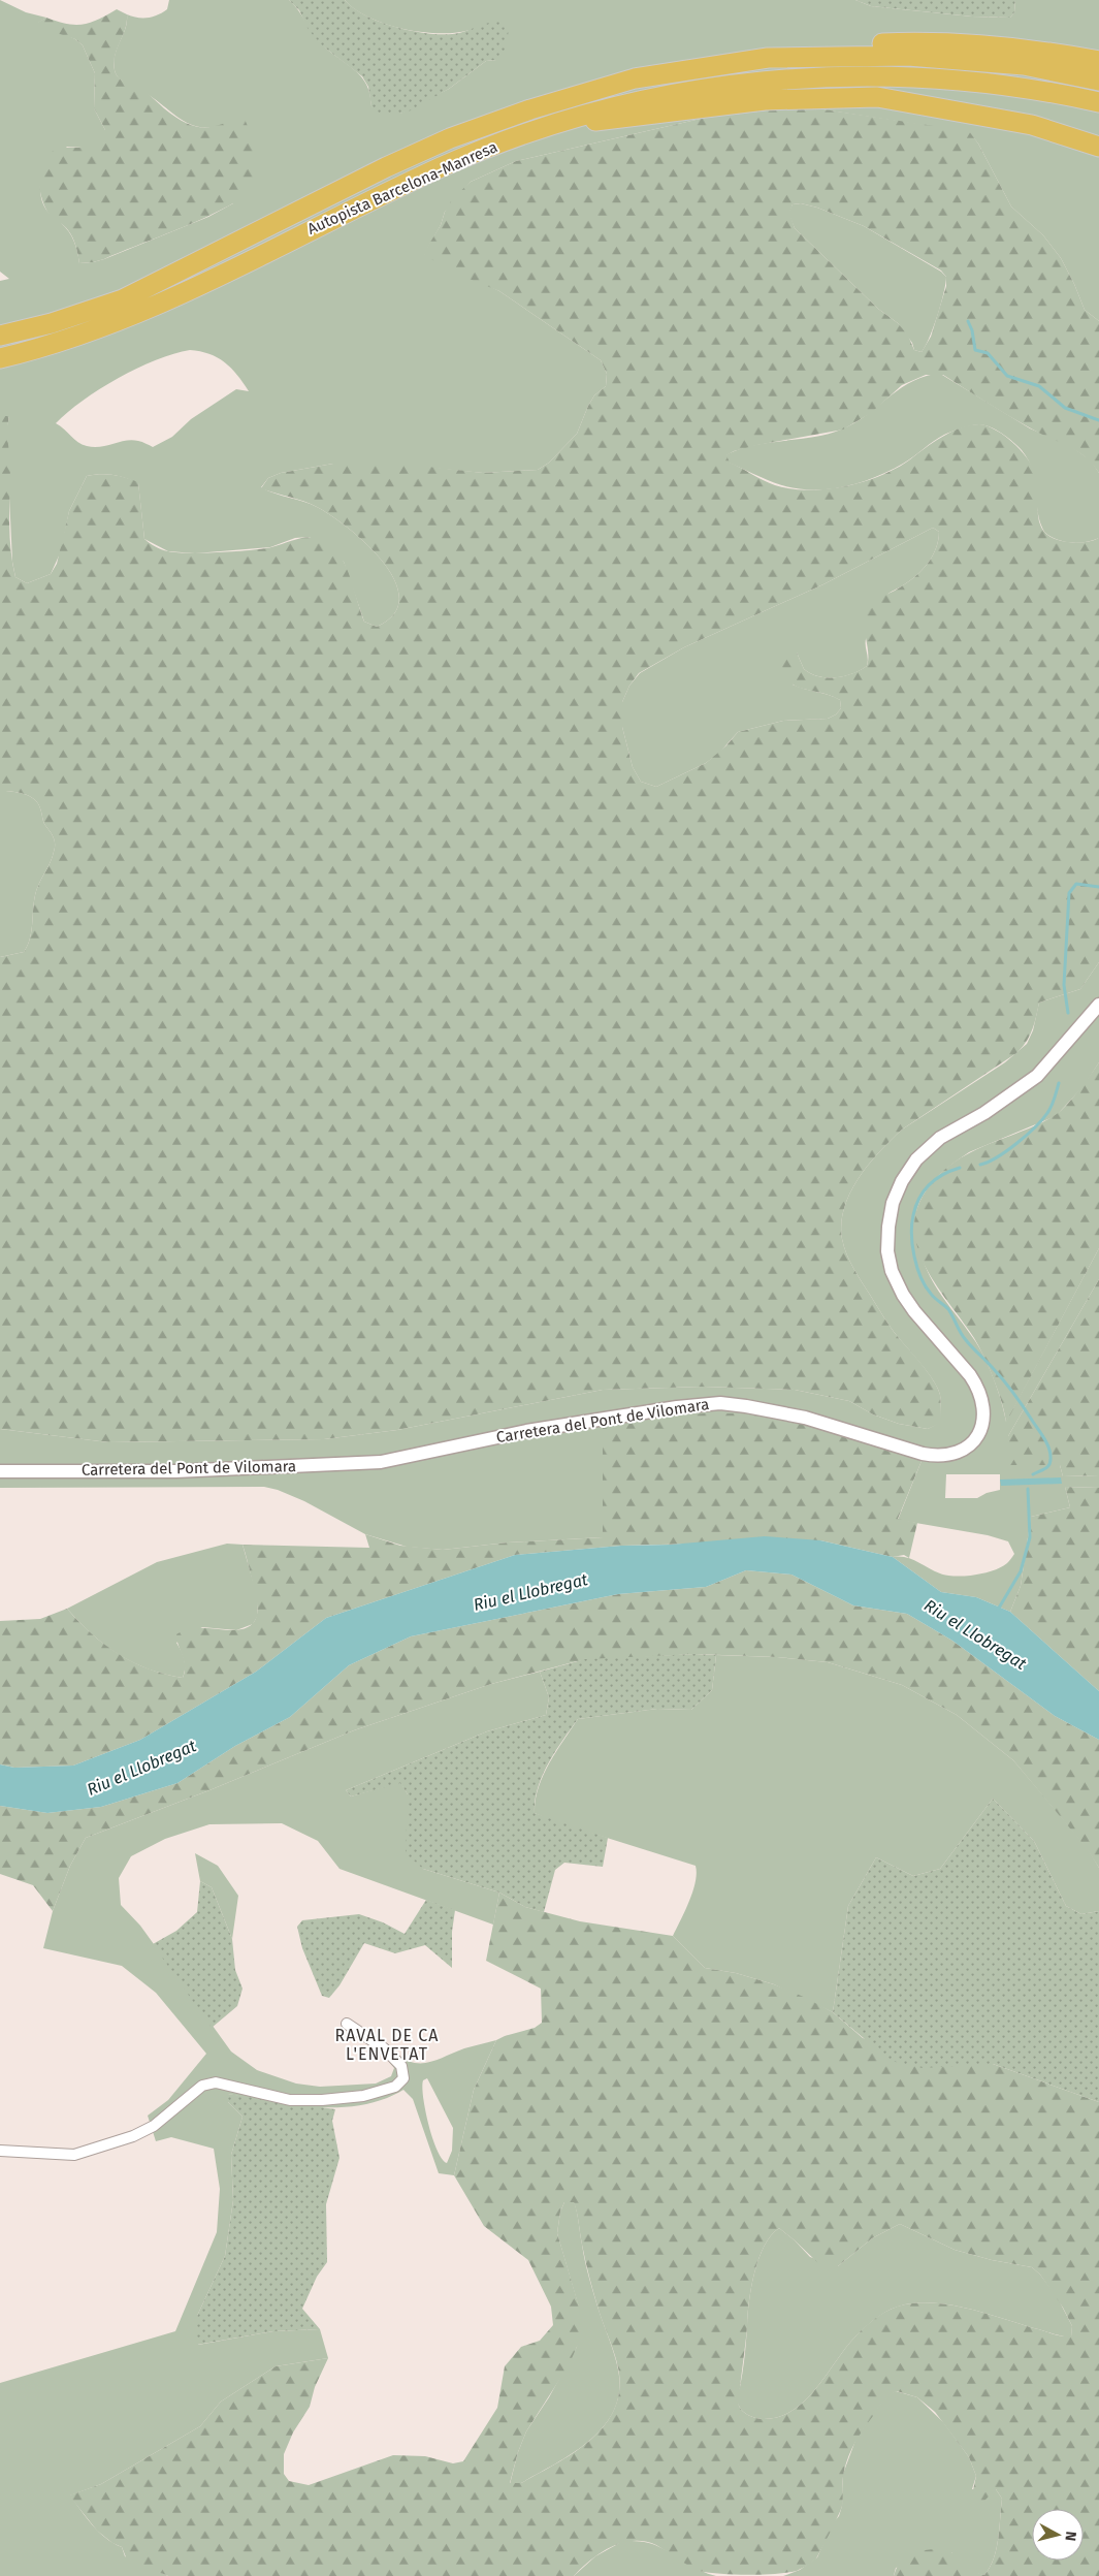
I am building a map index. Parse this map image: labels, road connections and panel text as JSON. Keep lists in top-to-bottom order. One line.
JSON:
{"streets":{"highway":["Autopista Barcelona-Manresa"],"street":["Carretera del Pont de Vilomara"]},"districts":["RAVAL DE CA L'ENVETAT"],"water":["Riu el Llobregat"],"north":"right"}
